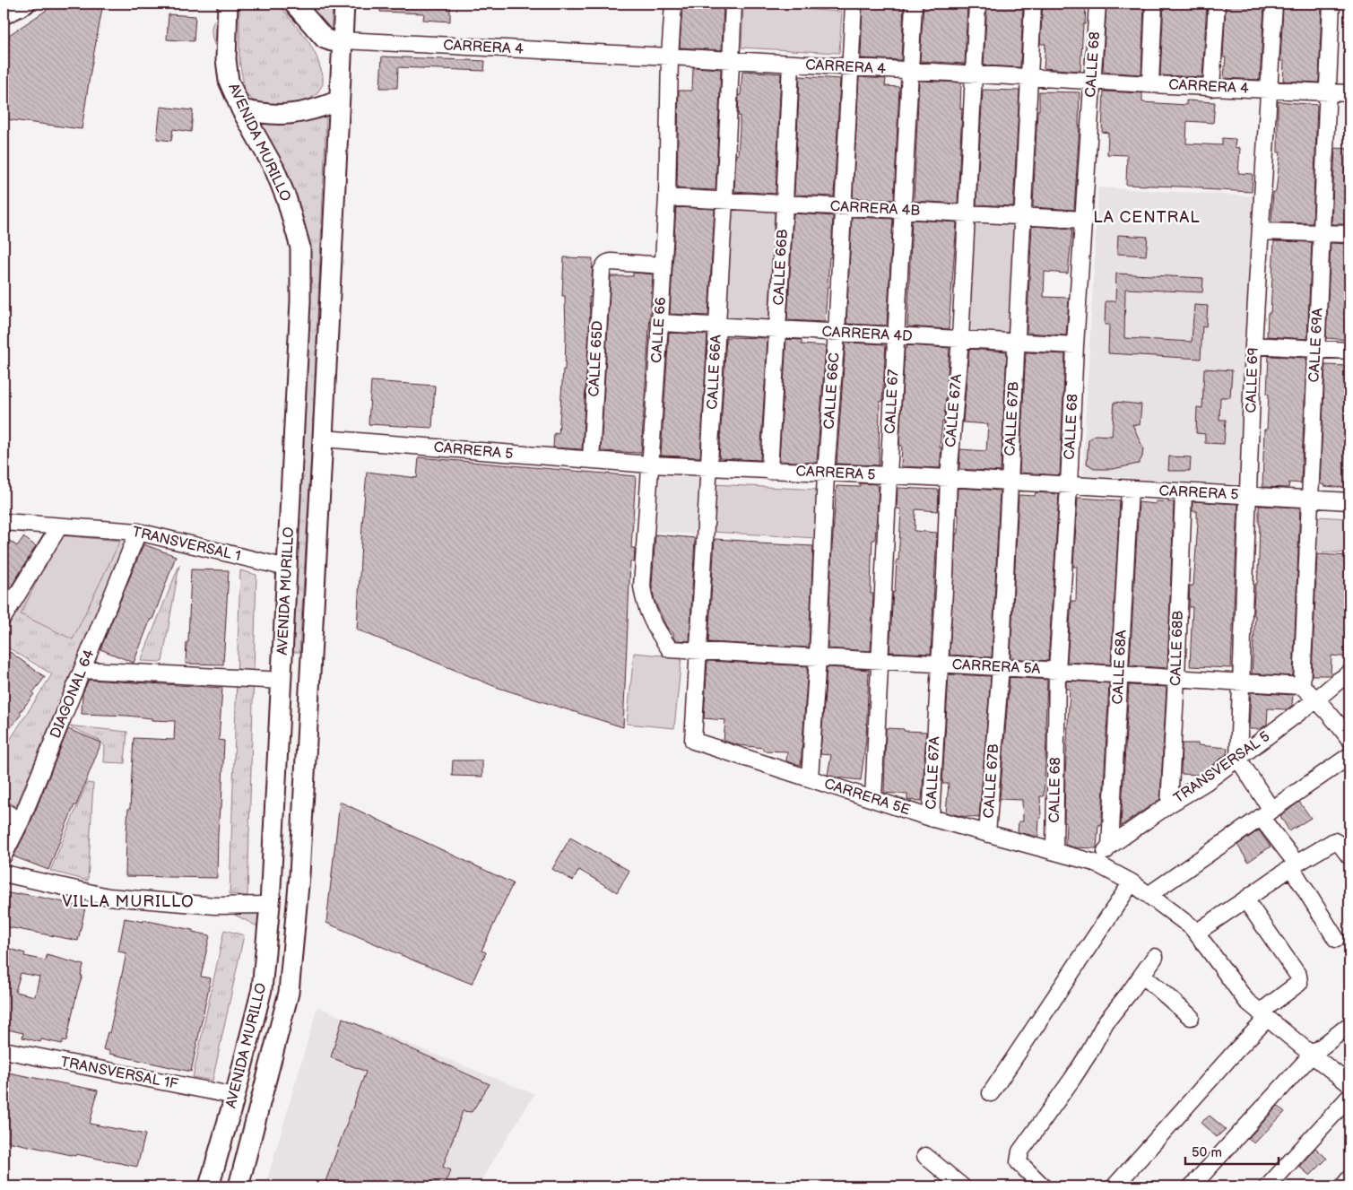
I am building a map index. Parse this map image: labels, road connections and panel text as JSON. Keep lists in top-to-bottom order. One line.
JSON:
{"streets":{"main road":["AVENIDA MURILLO"],"street":["CARRERA 4","CALLE 68","CARRERA 4B","CALLE 66B","CALLE 66","CARRERA 4D","CALLE 69A","CALLE 65D","CALLE 66A","CALLE 69","CALLE 66C","CALLE 67","CALLE 67A","CALLE 67B","CARRERA 5","TRANSVERSAL 1","CALLE 68B","CARRERA 5A","CALLE 68A","DIAGONAL 64","TRANSVERSAL 5","CARRERA 5E","TRANSVERSAL 1F"]},"crossings":[["CARRERA 4","CALLE 68"],["CARRERA 4","AVENIDA MURILLO"],["CARRERA 4","CALLE 66B"],["CARRERA 4","CALLE 66"],["CARRERA 4","CALLE 69A"],["CARRERA 4","CALLE 66A"],["CARRERA 4","CALLE 69"],["CARRERA 4","CALLE 66C"],["CARRERA 4","CALLE 67"],["CARRERA 4","CALLE 67A"],["CARRERA 4","CALLE 67B"],["CALLE 68","CARRERA 4B"],["CALLE 68","CARRERA 4D"],["CALLE 68","CARRERA 5"],["CALLE 68","CARRERA 5A"],["CALLE 68","CARRERA 5E"],["AVENIDA MURILLO","CARRERA 5"],["AVENIDA MURILLO","TRANSVERSAL 1"],["AVENIDA MURILLO","TRANSVERSAL 1F"],["CARRERA 4B","CALLE 66B"],["CARRERA 4B","CALLE 66"],["CARRERA 4B","CALLE 66A"],["CARRERA 4B","CALLE 66C"],["CARRERA 4B","CALLE 67"],["CARRERA 4B","CALLE 67A"],["CARRERA 4B","CALLE 67B"],["CALLE 66B","CARRERA 4D"],["CALLE 66B","CARRERA 5"],["CALLE 66","CARRERA 4D"],["CALLE 66","CALLE 65D"],["CALLE 66","CARRERA 5"],["CALLE 66","CARRERA 5A"],["CARRERA 4D","CALLE 66A"],["CARRERA 4D","CALLE 66C"],["CARRERA 4D","CALLE 67"],["CARRERA 4D","CALLE 67A"],["CARRERA 4D","CALLE 67B"],["CALLE 69A","CARRERA 5"],["CALLE 69A","CARRERA 5A"],["CALLE 65D","CARRERA 5"],["CALLE 66A","CARRERA 5"],["CALLE 66A","CARRERA 5A"],["CALLE 66A","CARRERA 5E"],["CALLE 69","CARRERA 5"],["CALLE 69","CARRERA 5A"],["CALLE 69","TRANSVERSAL 5"],["CALLE 66C","CARRERA 5"],["CALLE 66C","CARRERA 5A"],["CALLE 66C","CARRERA 5E"],["CALLE 67","CARRERA 5"],["CALLE 67","CARRERA 5A"],["CALLE 67","CARRERA 5E"],["CALLE 67A","CARRERA 5"],["CALLE 67A","CARRERA 5A"],["CALLE 67A","CARRERA 5E"],["CALLE 67B","CARRERA 5"],["CALLE 67B","CARRERA 5A"],["CALLE 67B","CARRERA 5E"],["CARRERA 5","CALLE 68B"],["CARRERA 5","CALLE 68A"],["TRANSVERSAL 1","DIAGONAL 64"],["CALLE 68B","CARRERA 5A"],["CALLE 68B","TRANSVERSAL 5"],["CARRERA 5A","CALLE 68A"],["CALLE 68A","TRANSVERSAL 5"],["TRANSVERSAL 5","CARRERA 5E"]],"districts":["LA CENTRAL","VILLA MURILLO"],"scale_bar":"50 m"}
